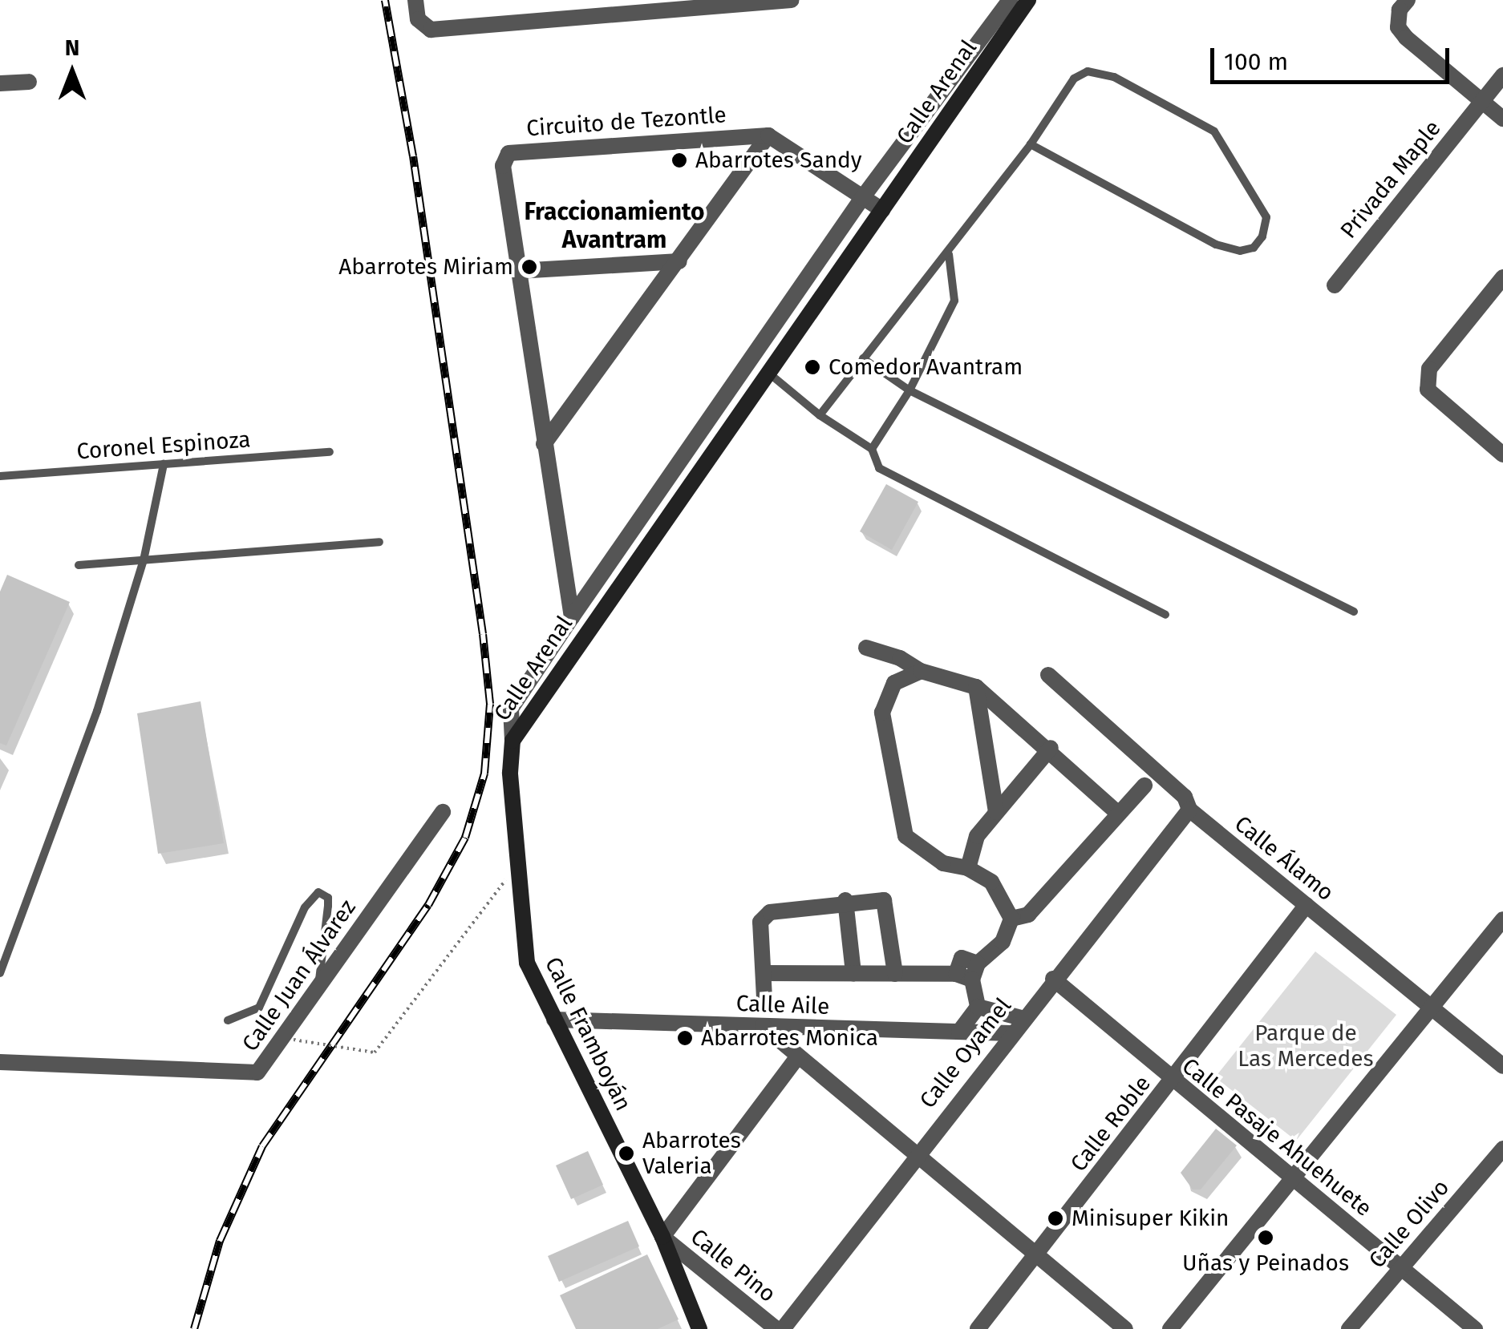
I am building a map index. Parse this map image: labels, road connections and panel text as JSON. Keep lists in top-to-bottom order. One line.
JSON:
{"streets":{"street":["Calle Arenal","Circuito de Tezontle","Privada Maple","Calle Álamo","Calle Juan Álvarez","Calle Aile","Calle Framboyán","Calle Oyamel","Calle Roble","Calle Pasaje Ahuehuete","Calle Olivo","Calle Pino"],"lane":["Coronel Espinoza"]},"crossings":[["Calle Arenal","Circuito de Tezontle"],["Calle Arenal","Calle Framboyán"],["Calle Álamo","Calle Oyamel"],["Calle Álamo","Calle Roble"],["Calle Aile","Calle Framboyán"],["Calle Aile","Calle Oyamel"],["Calle Framboyán","Calle Pino"],["Calle Oyamel","Calle Pasaje Ahuehuete"],["Calle Roble","Calle Pasaje Ahuehuete"],["Calle Pasaje Ahuehuete","Calle Olivo"]],"districts":["Fraccionamiento Avantram"],"parks":["Parque de Las Mercedes"],"places":["Abarrotes Sandy","Abarrotes Miriam","Comedor Avantram","Abarrotes Monica","Abarrotes Valeria","Minisuper Kikin","Uñas y Peinados"],"scale_bar":"100 m","north":"top"}
